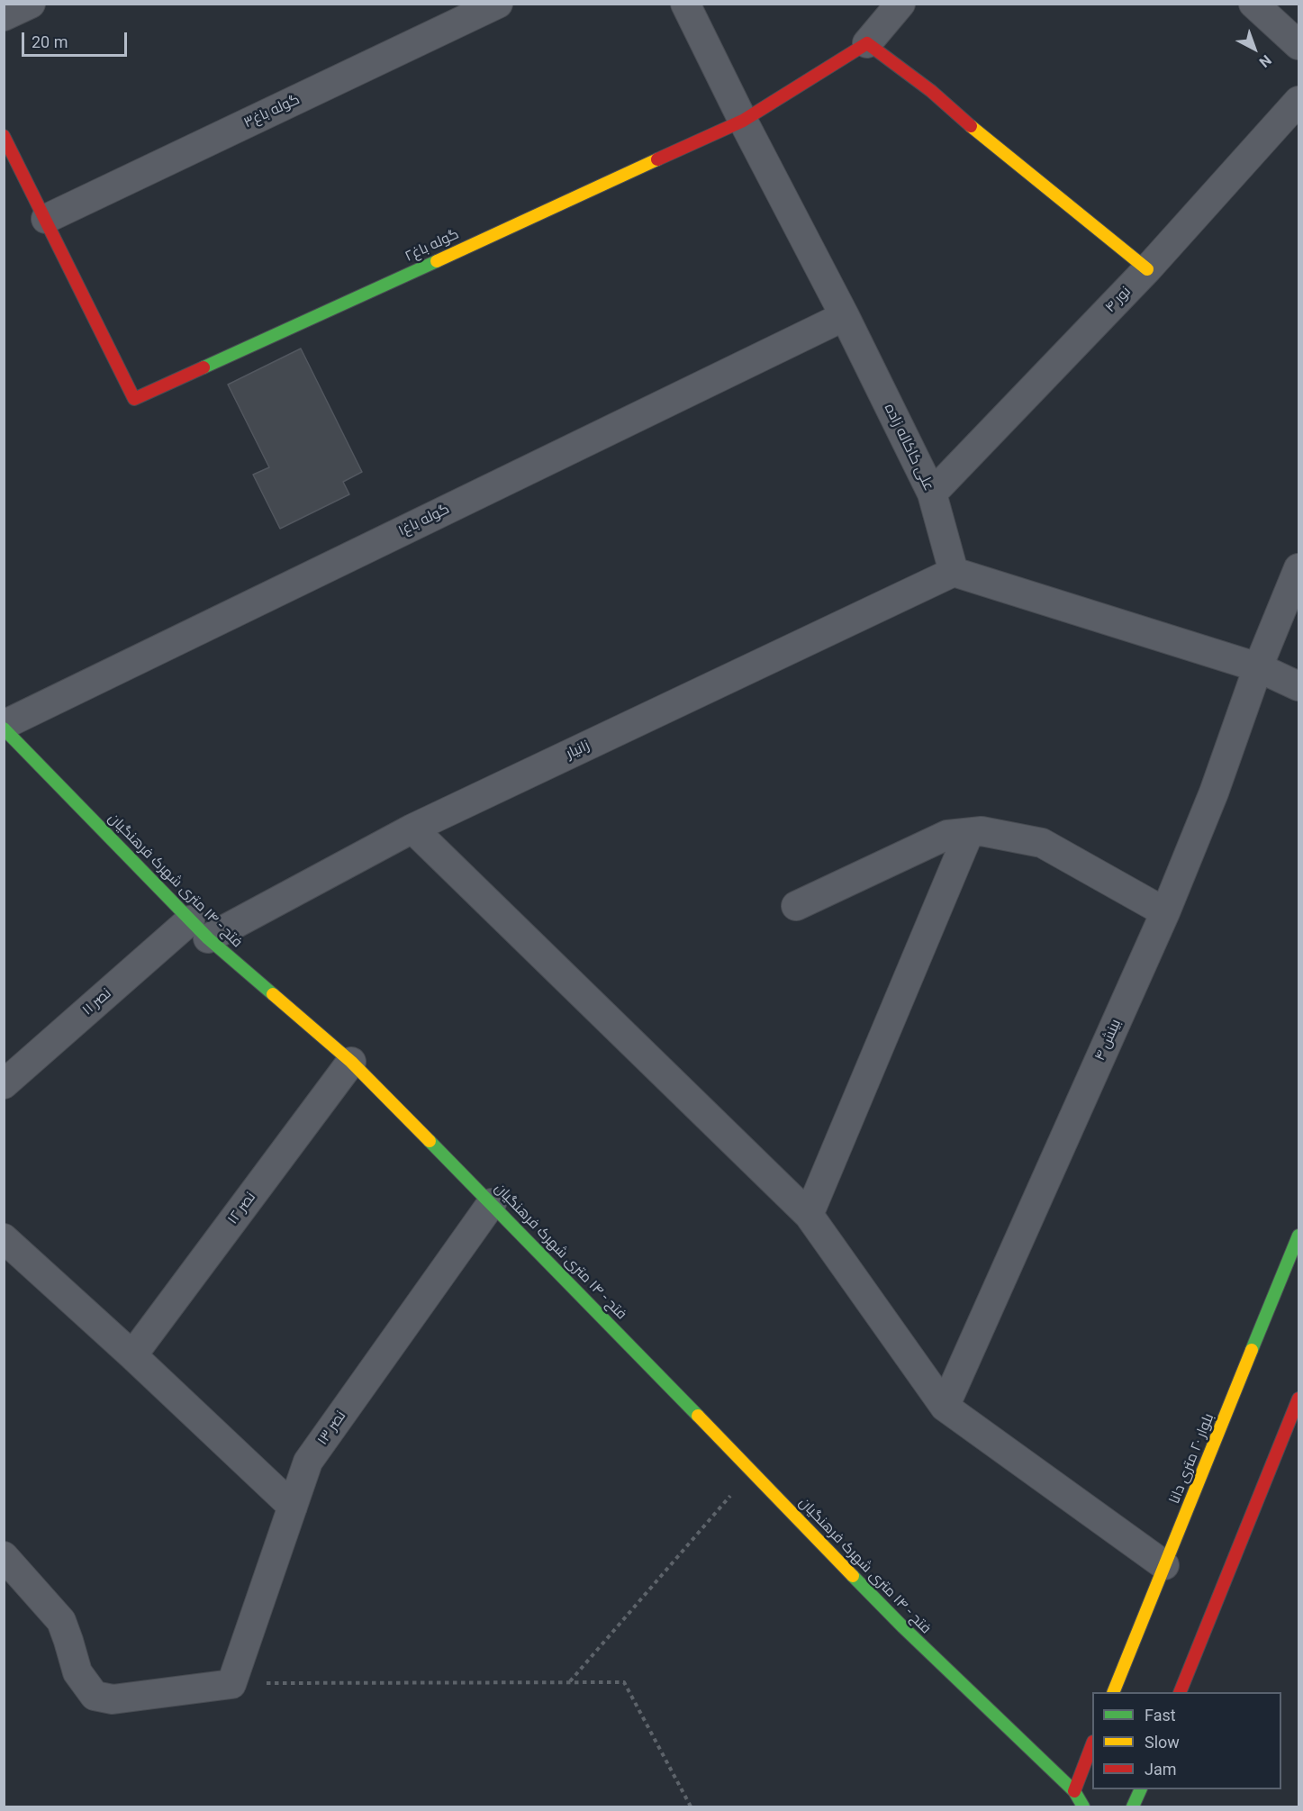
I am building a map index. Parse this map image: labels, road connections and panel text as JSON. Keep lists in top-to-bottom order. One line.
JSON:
{"streets":{"street":["گوله باغ۳","گوله باغ۲","نور ۴","علی کاکاله زاده","گوله باغ۱","زانیار","فتح - ۱۴ متری شهرک فرهنگیان","نصر ۱۱","بینش ۴","نصر ۱۲","نصر ۱۳","بلوار ۲۰ متری دانا"]},"crossings":[["گوله باغ۳","گوله باغ۲"],["گوله باغ۲","علی کاکاله زاده"],["نور ۴","علی کاکاله زاده"],["علی کاکاله زاده","گوله باغ۱"],["علی کاکاله زاده","زانیار"],["گوله باغ۱","فتح - ۱۴ متری شهرک فرهنگیان"],["زانیار","فتح - ۱۴ متری شهرک فرهنگیان"],["زانیار","نصر ۱۱"],["فتح - ۱۴ متری شهرک فرهنگیان","نصر ۱۱"],["فتح - ۱۴ متری شهرک فرهنگیان","نصر ۱۲"],["فتح - ۱۴ متری شهرک فرهنگیان","نصر ۱۳"]],"legend":["Fast","Slow","Jam"],"scale_bar":"20 m","north":"bottom right"}
